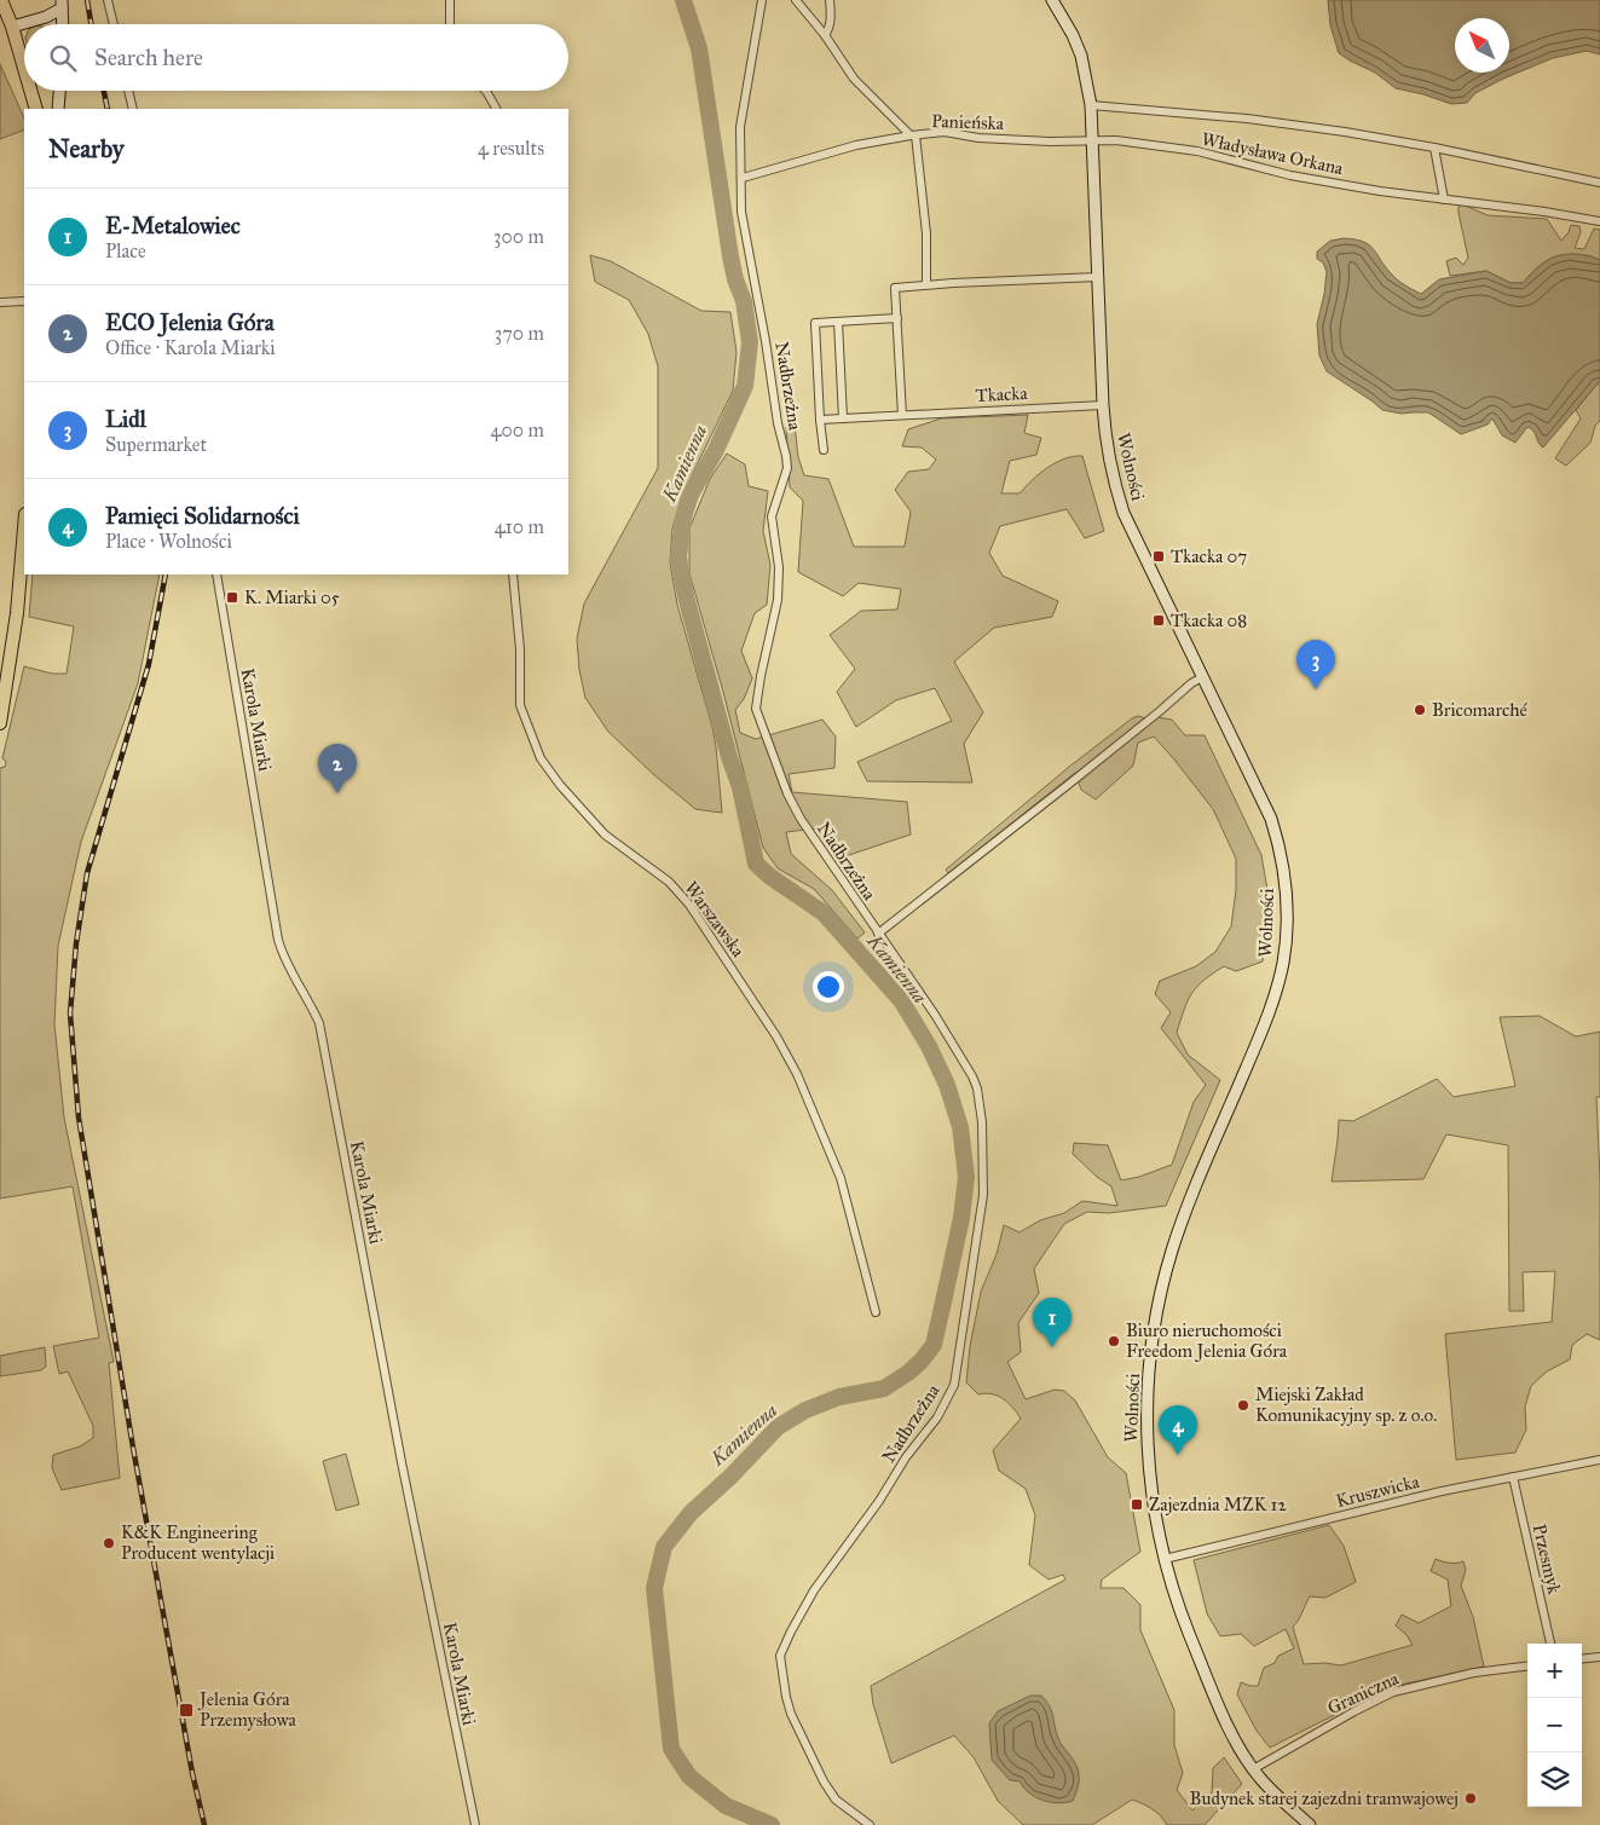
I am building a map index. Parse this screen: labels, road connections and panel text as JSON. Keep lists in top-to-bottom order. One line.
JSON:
{"streets":{"street":["Panieńska","Władysława Orkana","Nadbrzeżna","Tkacka","Wolności","Karola Miarki","Warszawska","Kruszwicka","Przesmyk","Graniczna"]},"crossings":[["Panieńska","Władysława Orkana"],["Panieńska","Wolności"],["Władysława Orkana","Wolności"],["Tkacka","Wolności"],["Wolności","Kruszwicka"],["Wolności","Graniczna"],["Kruszwicka","Przesmyk"]],"water":["Kamienna"],"places":{"transit":["Tkacka 07","K. Miarki 05","Tkacka 08","Zajezdnia MZK 12","Jelenia Góra Przemysłowa"],"other":["Bricomarché","Biuro nieruchomości Freedom Jelenia Góra","Miejski Zakład Komunikacyjny sp. z o.o.","K&K Engineering Producent wentylacji","Budynek starej zajezdni tramwajowej"]},"north":"top left","page":{"search":"Search here","heading":["Nearby","4 results"],"list":[{"mark":"1","name":"E-Metalowiec","note":"Place","value":"300 m"},{"mark":"2","name":"ECO Jelenia Góra","note":"Office · Karola Miarki","value":"370 m"},{"mark":"3","name":"Lidl","note":"Supermarket","value":"400 m"},{"mark":"4","name":"Pamięci Solidarności","note":"Place · Wolności","value":"410 m"}],"pins":["3","2","1","4"],"map_buttons":["+","−"]}}
